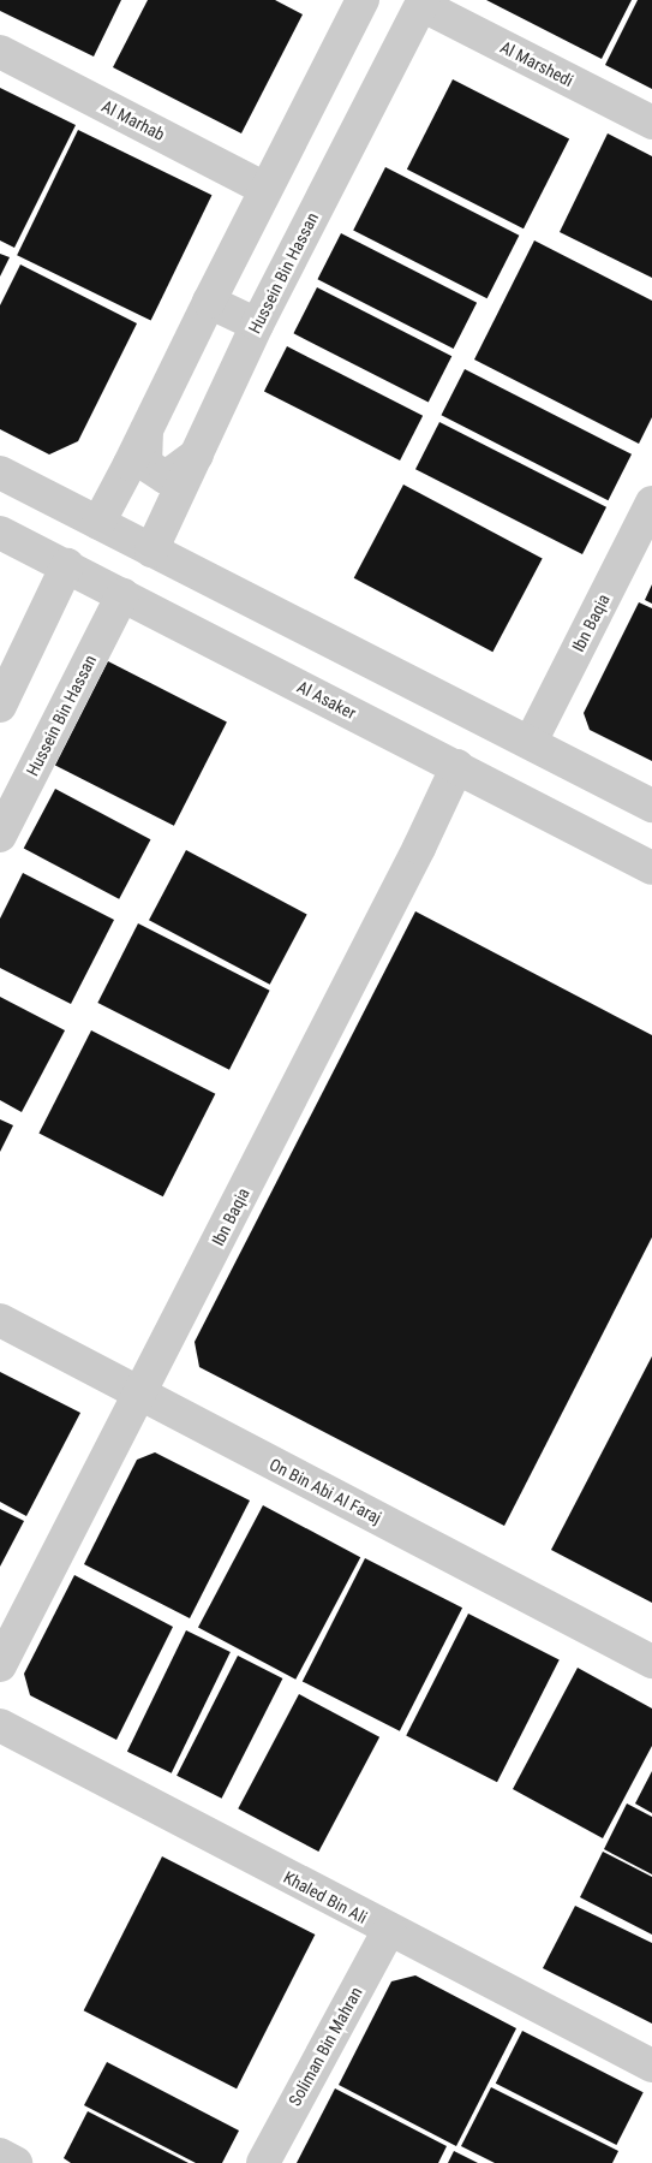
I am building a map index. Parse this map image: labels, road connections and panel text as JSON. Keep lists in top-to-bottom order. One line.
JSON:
{"streets":{"street":["Al Marshedi","Al Marhab","Hussein Bin Hassan","Ibn Baqia","Al Asaker","On Bin Abi Al Faraj","Khaled Bin Ali","Soliman Bin Mahran"]},"crossings":[["Al Marshedi","Hussein Bin Hassan"],["Hussein Bin Hassan","Al Asaker"],["Ibn Baqia","Al Asaker"],["Ibn Baqia","On Bin Abi Al Faraj"],["Khaled Bin Ali","Soliman Bin Mahran"]]}
